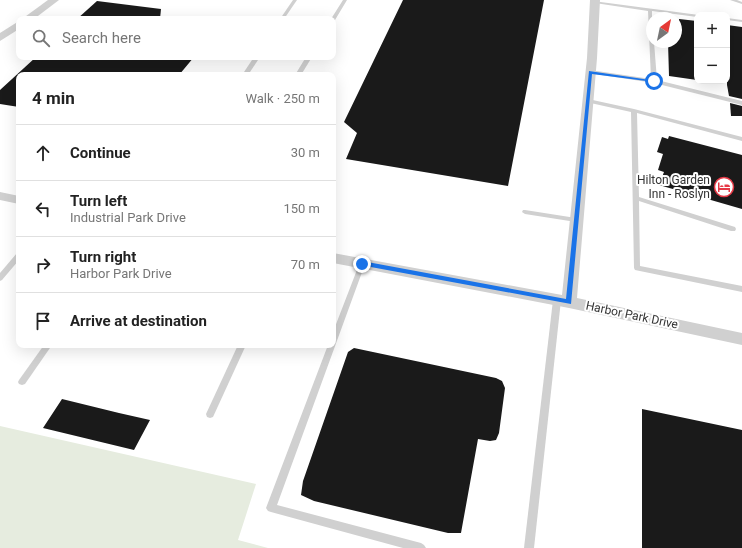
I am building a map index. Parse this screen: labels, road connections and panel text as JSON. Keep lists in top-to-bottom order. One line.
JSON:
{"streets":{"street":["Harbor Park Drive"]},"places":{"hotel":["Hilton Garden Inn - Roslyn"]},"north":"top right","page":{"map_buttons":["+","−"],"search":"Search here","heading":["4 min","Walk · 250 m"],"list":[["Continue","30 m"],["Turn left","Industrial Park Drive","150 m"],["Turn right","Harbor Park Drive","70 m"],"Arrive at destination"]}}
